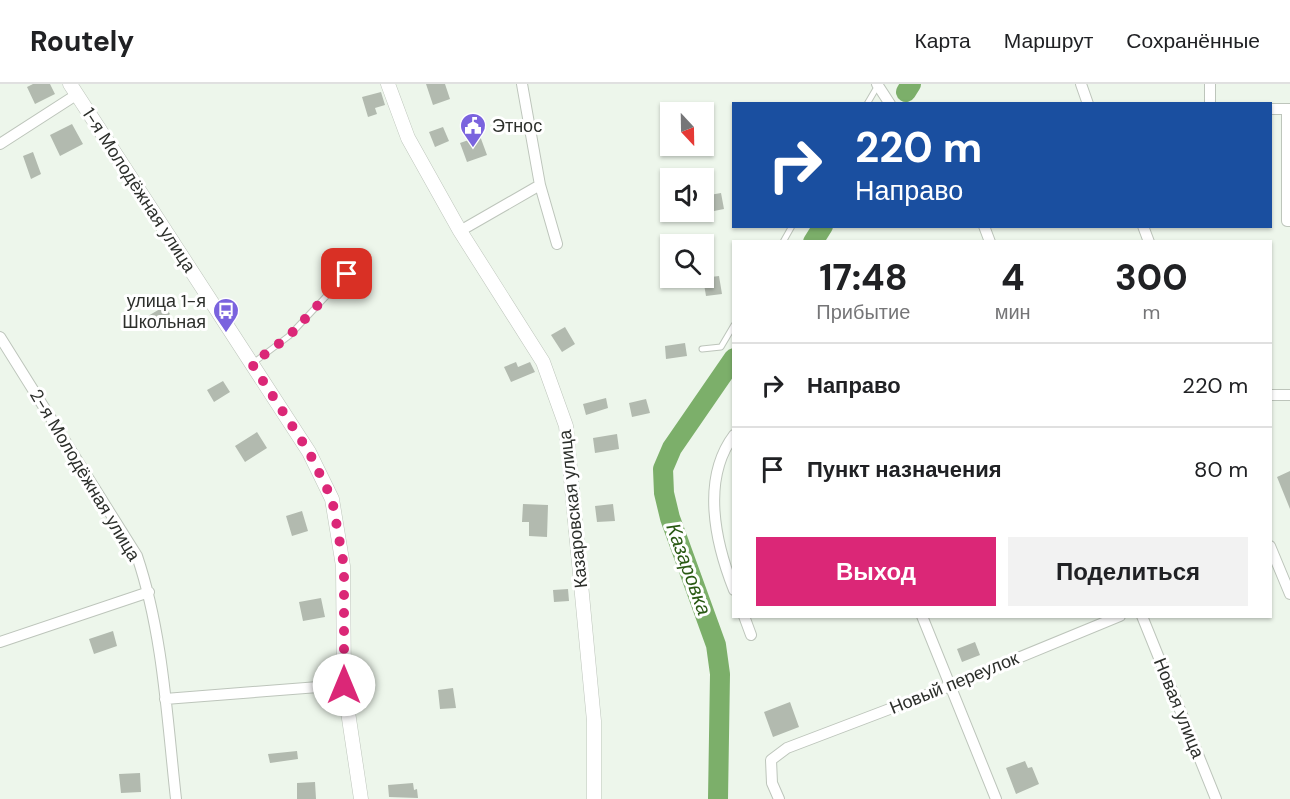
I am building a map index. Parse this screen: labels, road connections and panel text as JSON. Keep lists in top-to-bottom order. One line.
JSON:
{"streets":{"street":["1-я Молодёжная улица","2-я Молодёжная улица","Казаровская улица","Новый переулок","Новая улица"]},"water":["Казаровка"],"places":{"public building":["Этнос"],"bus stop":["улица 1-я Школьная"]},"north":"bottom","page":{"header":"Routely","nav":["Карта","Маршрут","Сохранённые"],"turn":["220 m","Направо"],"eta":["17:48","Прибытие","4","мин","300","m"],"list":[{"name":"Направо","value":"220 m"},{"name":"Пункт назначения","value":"80 m"}],"buttons":["Выход","Поделиться"]}}
